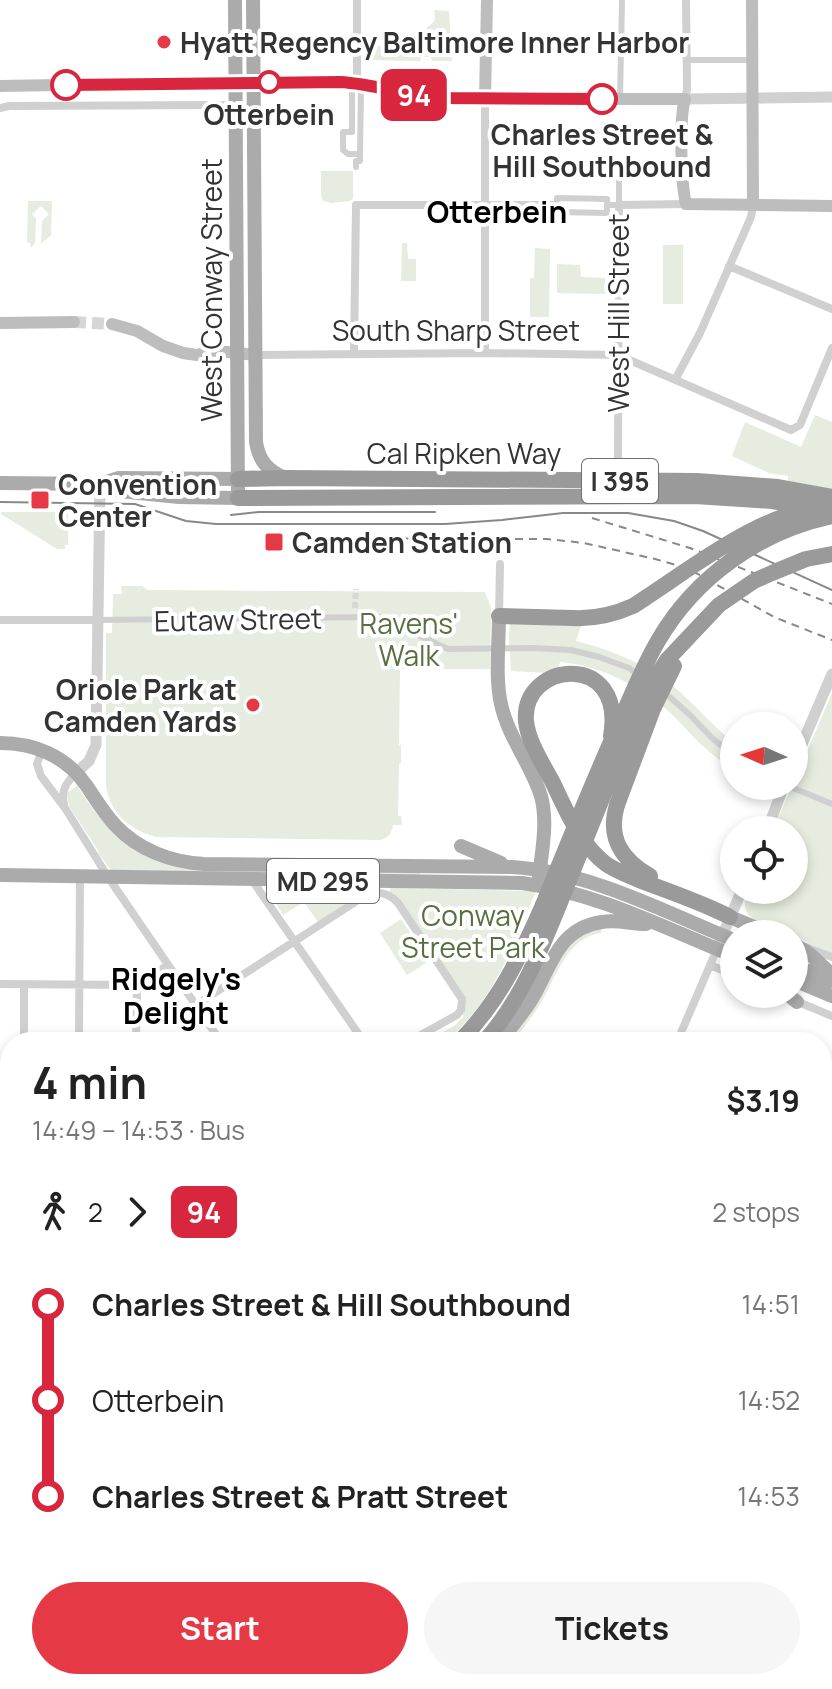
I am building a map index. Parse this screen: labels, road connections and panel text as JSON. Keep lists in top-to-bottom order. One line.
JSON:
{"streets":{"highway":["Cal Ripken Way","I 395"],"main road":["West Conway Street","South Sharp Street","MD 295"],"street":["West Hill Street","Eutaw Street"]},"crossings":[["West Conway Street","South Sharp Street"],["West Conway Street","Cal Ripken Way"],["West Conway Street","I 395"],["West Hill Street","South Sharp Street"],["Cal Ripken Way","I 395"]],"districts":["Otterbein","Ridgely's Delight"],"parks":["Ravens' Walk","Conway Street Park"],"places":{"other":["Hyatt Regency Baltimore Inner Harbor","Otterbein","Charles Street & Hill Southbound","Oriole Park at Camden Yards"],"transit":["Convention Center","Camden Station"]},"lines":["bus line 94"],"north":"left","page":{"on_map":"94","heading":["4 min","14:49 – 14:53 · Bus","$3.19"],"legs":["2","94","2 stops"],"list":[{"name":"Charles Street & Hill Southbound","value":"14:51"},{"name":"Otterbein","value":"14:52"},{"name":"Charles Street & Pratt Street","value":"14:53"}],"buttons":["Start","Tickets"]}}
